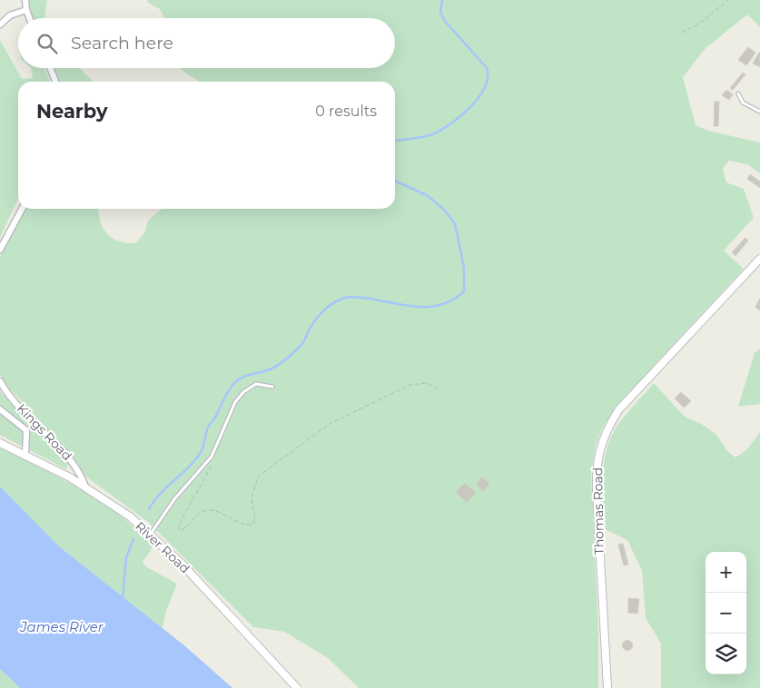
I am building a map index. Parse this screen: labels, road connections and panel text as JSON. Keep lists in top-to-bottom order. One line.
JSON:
{"streets":{"street":["Kings Road","Thomas Road","River Road"]},"crossings":[["Kings Road","River Road"]],"water":["James River"],"page":{"search":"Search here","heading":["Nearby","0 results"],"map_buttons":["+","−"]}}
